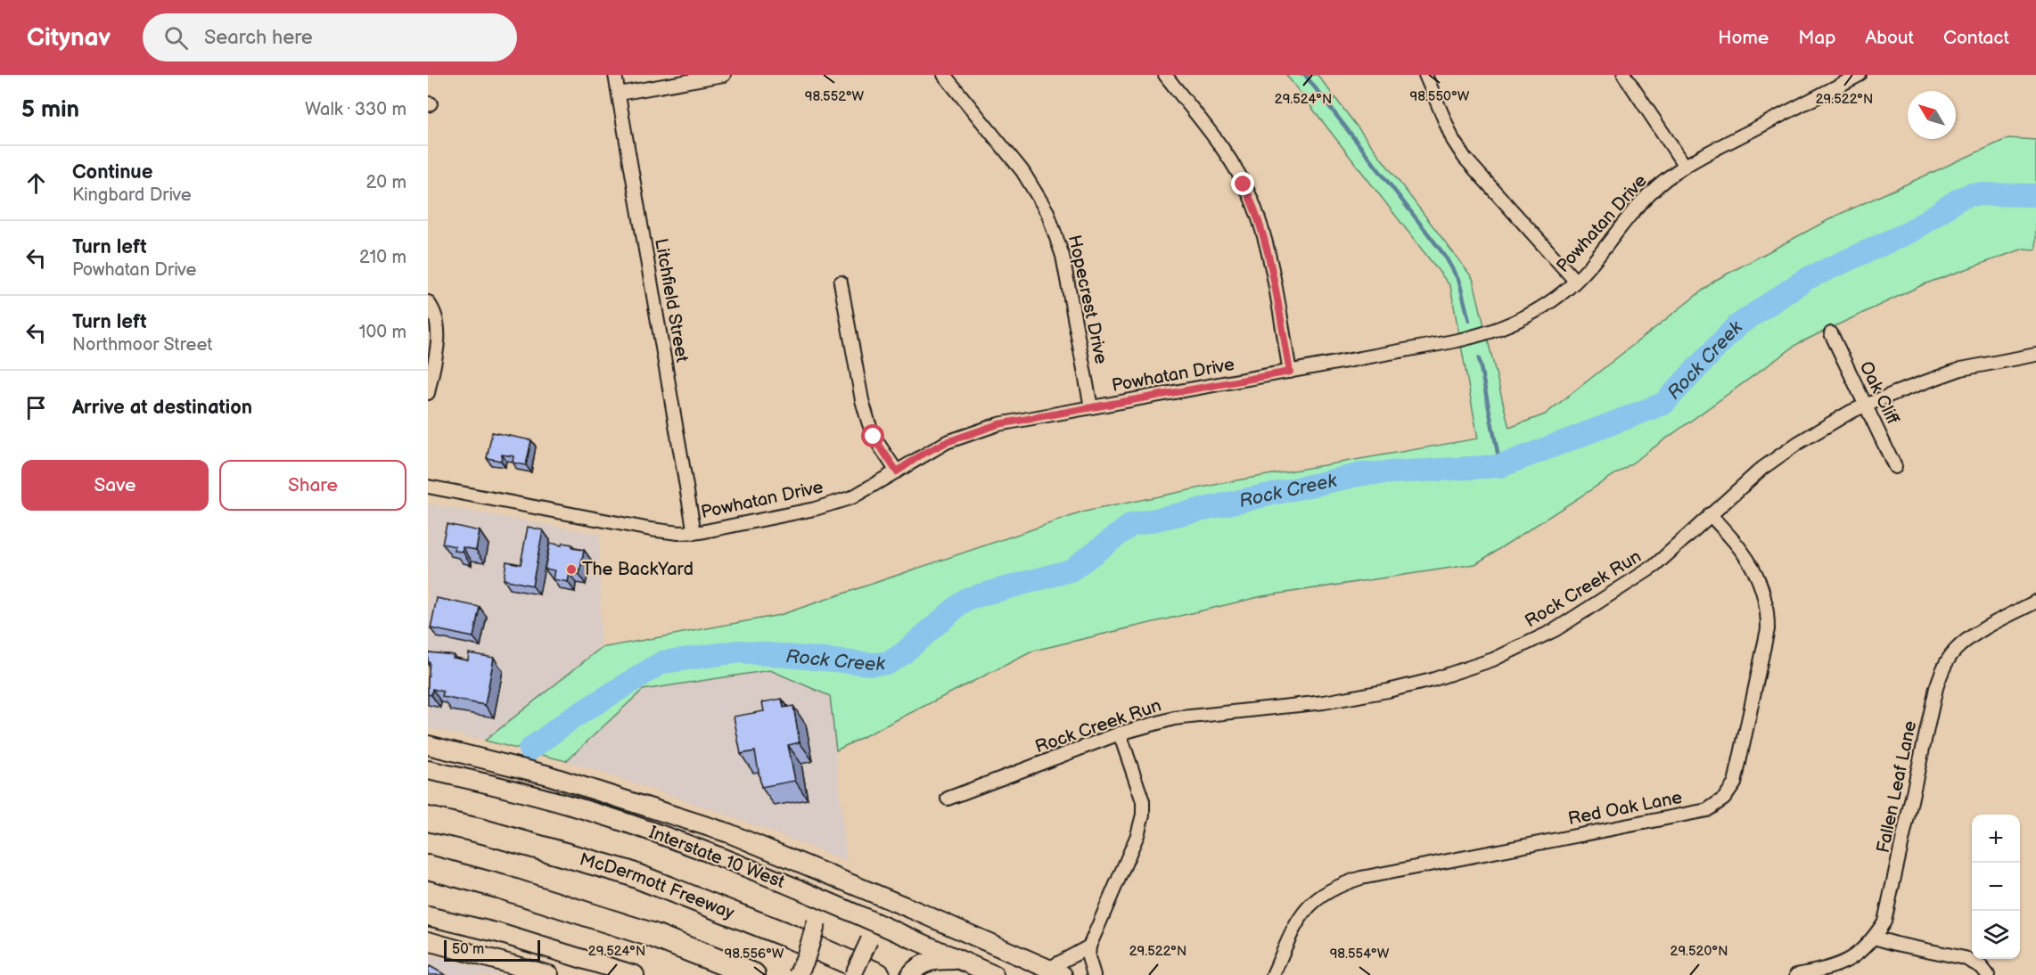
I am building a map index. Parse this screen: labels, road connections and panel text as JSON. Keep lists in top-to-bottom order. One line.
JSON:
{"streets":{"highway":["McDermott Freeway"],"main road":["Interstate 10 West"],"street":["Powhatan Drive","Hopecrest Drive","Litchfield Street","Oak Cliff","Rock Creek Run","Fallen Leaf Lane","Red Oak Lane"]},"crossings":[["Powhatan Drive","Hopecrest Drive"],["Powhatan Drive","Litchfield Street"],["Oak Cliff","Rock Creek Run"],["Rock Creek Run","Red Oak Lane"]],"water":["Rock Creek"],"places":["The BackYard"],"scale_bar":"50 m","north":"top left","page":{"header":"Citynav","search":"Search here","nav":["Home","Map","About","Contact"],"heading":["5 min","Walk · 330 m"],"list":[["Continue","Kingbard Drive","20 m"],["Turn left","Powhatan Drive","210 m"],["Turn left","Northmoor Street","100 m"],"Arrive at destination"],"buttons":["Save","Share"],"map_buttons":["+","−"],"scale":"50 m"},"coordinates":["98.552°W","98.550°W","29.524°N","29.522°N","29.520°N","98.556°W","98.554°W"]}
